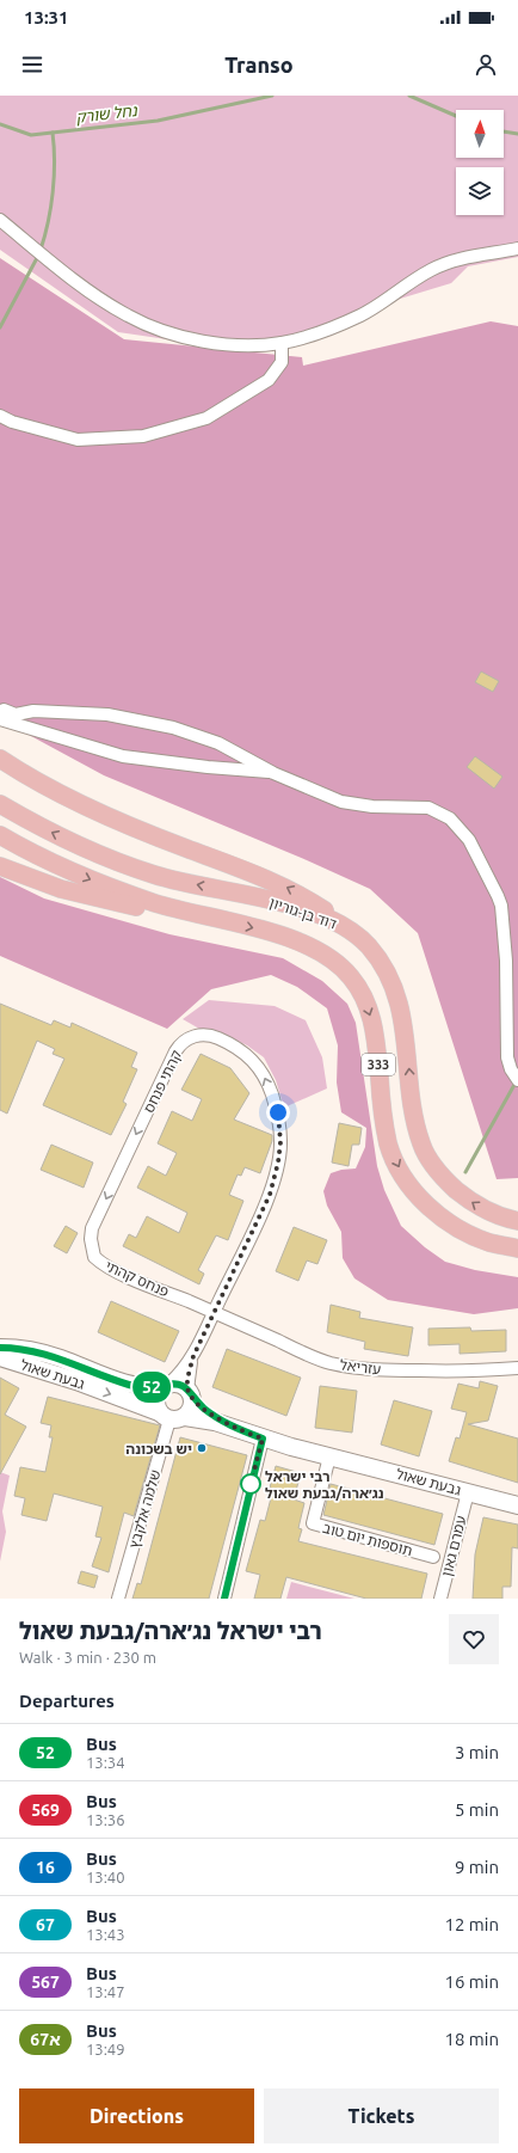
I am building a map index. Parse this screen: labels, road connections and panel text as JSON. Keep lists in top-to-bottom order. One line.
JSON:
{"streets":{"main road":["דוד בן-גוריון","333"],"street":["קהתי פנחס","פנחס קהתי","עזריאל","גבעת שאול","שלמה אלקבץ","תוספות יום טוב","עמרם גאון"]},"crossings":[["קהתי פנחס","פנחס קהתי"],["קהתי פנחס","עזריאל"],["פנחס קהתי","עזריאל"],["גבעת שאול","שלמה אלקבץ"],["גבעת שאול","תוספות יום טוב"],["גבעת שאול","עמרם גאון"]],"water":["נחל שורק"],"places":["יש בשכונה","רבי ישראל נג׳ארה/גבעת שאול"],"lines":["bus line 52"],"north":"top","page":{"status":"13:31","header":"Transo","on_map":"52","heading":[["רבי ישראל נג׳ארה/גבעת שאול","Walk · 3 min · 230 m"],"Departures"],"list":[{"mark":"52","name":"Bus","note":"13:34","value":"3 min"},{"mark":"569","name":"Bus","note":"13:36","value":"5 min"},{"mark":"16","name":"Bus","note":"13:40","value":"9 min"},{"mark":"67","name":"Bus","note":"13:43","value":"12 min"},{"mark":"567","name":"Bus","note":"13:47","value":"16 min"},{"mark":"67א","name":"Bus","note":"13:49","value":"18 min"}],"buttons":["Directions","Tickets"]}}
